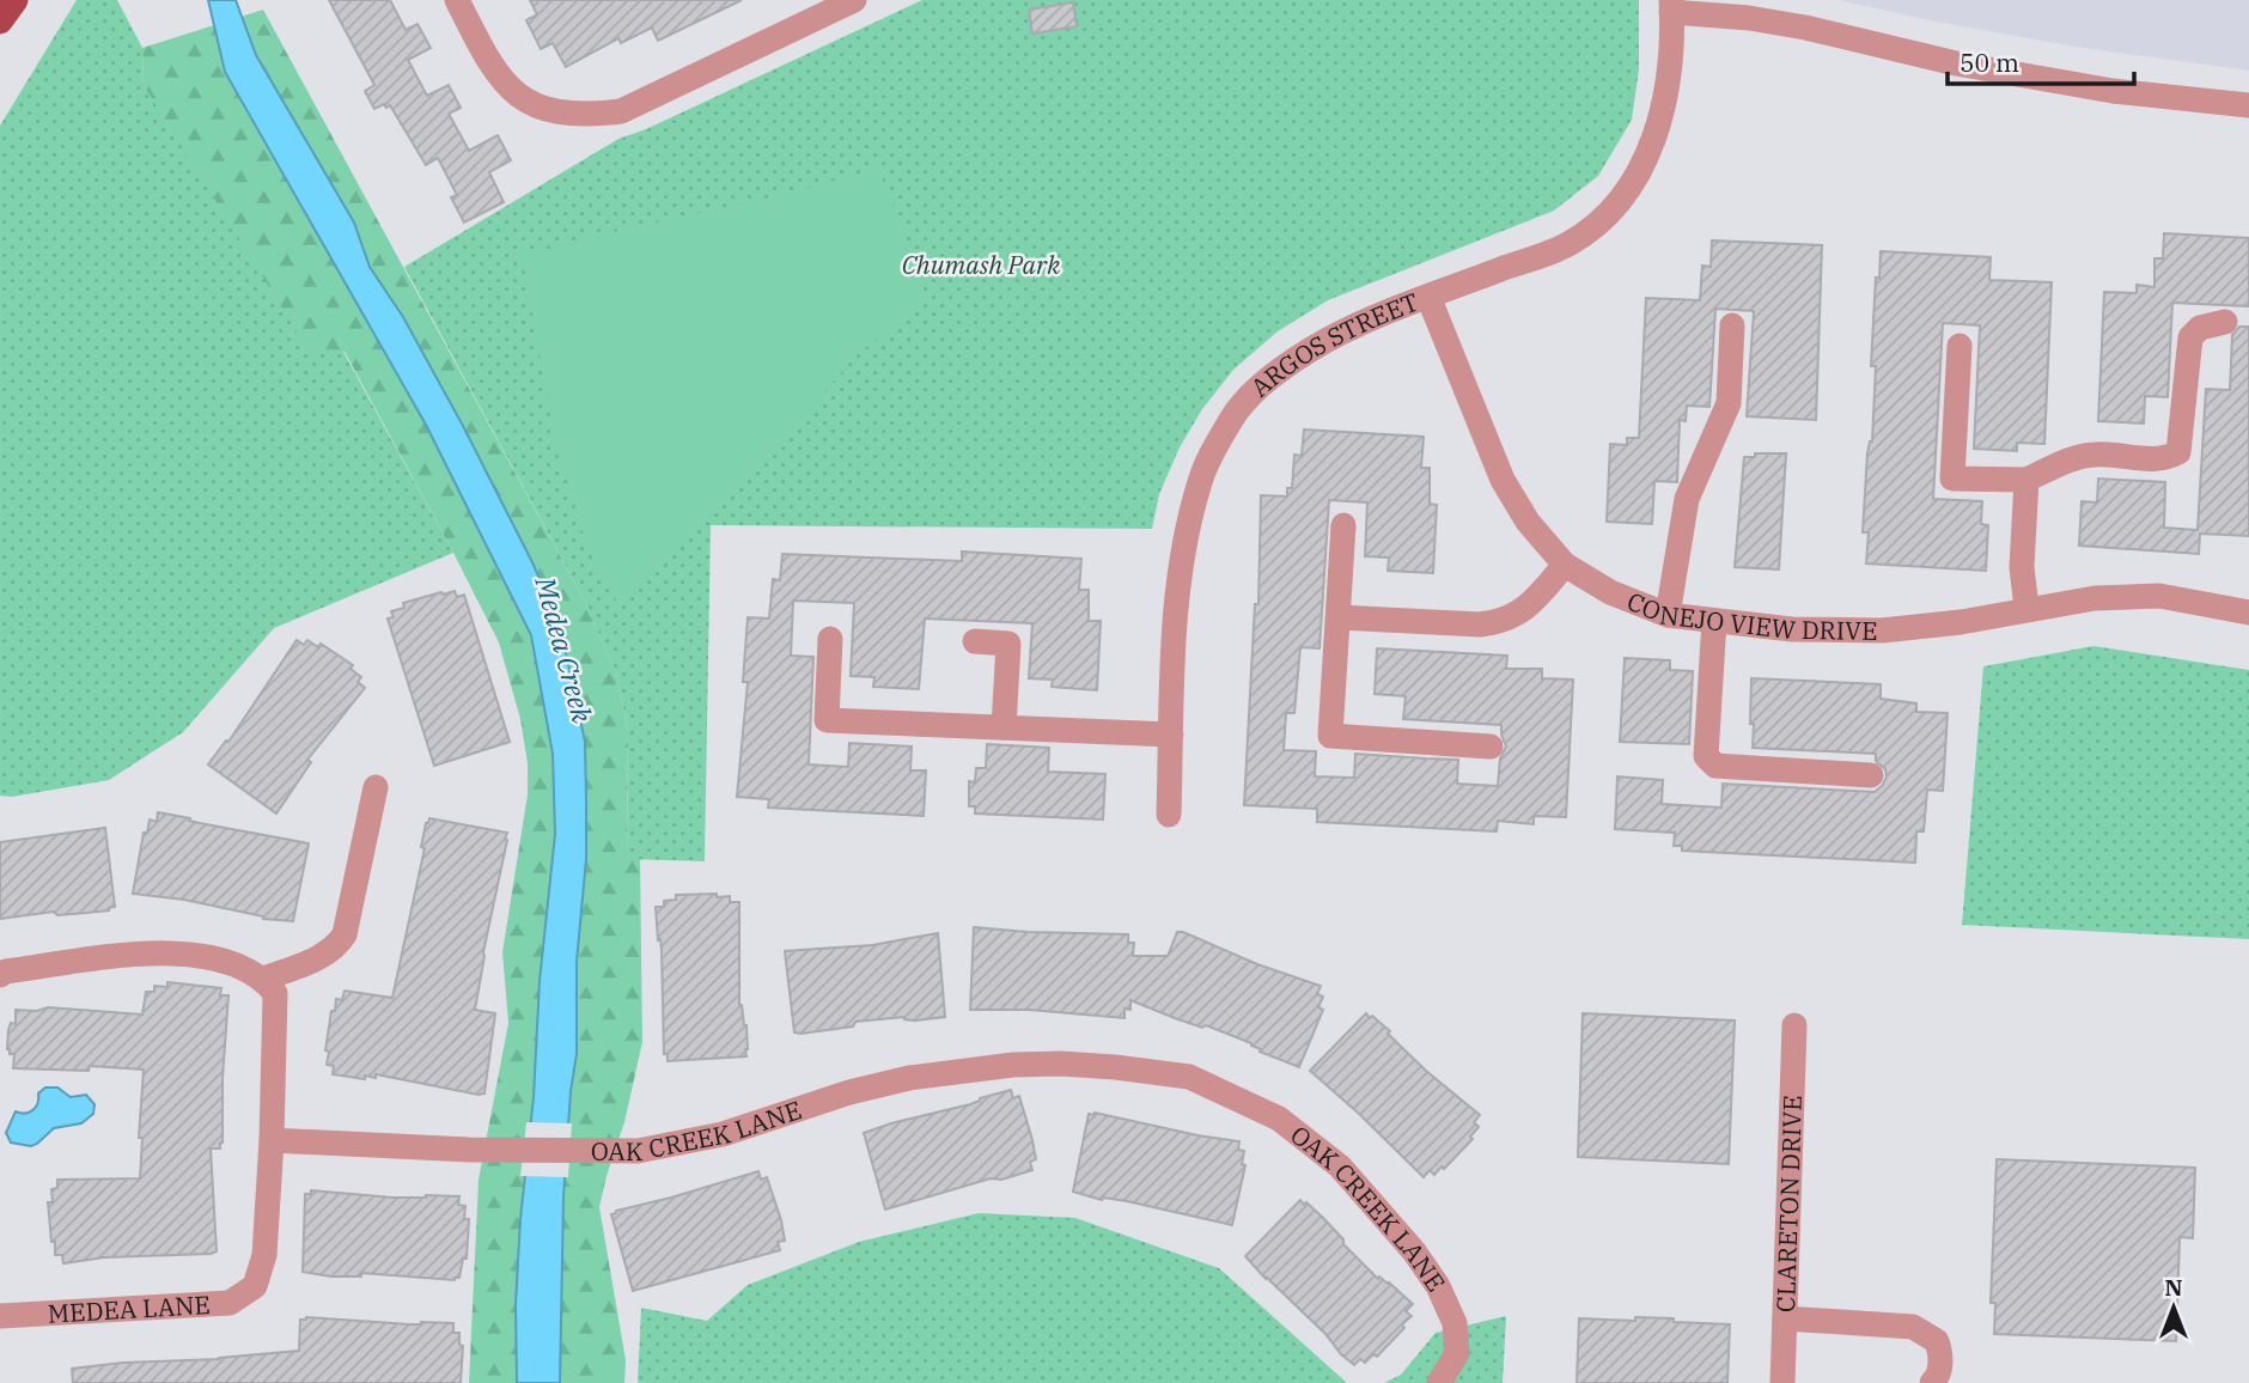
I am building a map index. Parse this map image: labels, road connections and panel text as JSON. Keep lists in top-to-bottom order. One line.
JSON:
{"streets":{"street":["ARGOS STREET","CONEJO VIEW DRIVE","OAK CREEK LANE","CLARETON DRIVE","MEDEA LANE"]},"crossings":[["ARGOS STREET","CONEJO VIEW DRIVE"],["OAK CREEK LANE","MEDEA LANE"]],"water":["Medea Creek"],"parks":["Chumash Park"],"scale_bar":"50 m","north":"top"}
